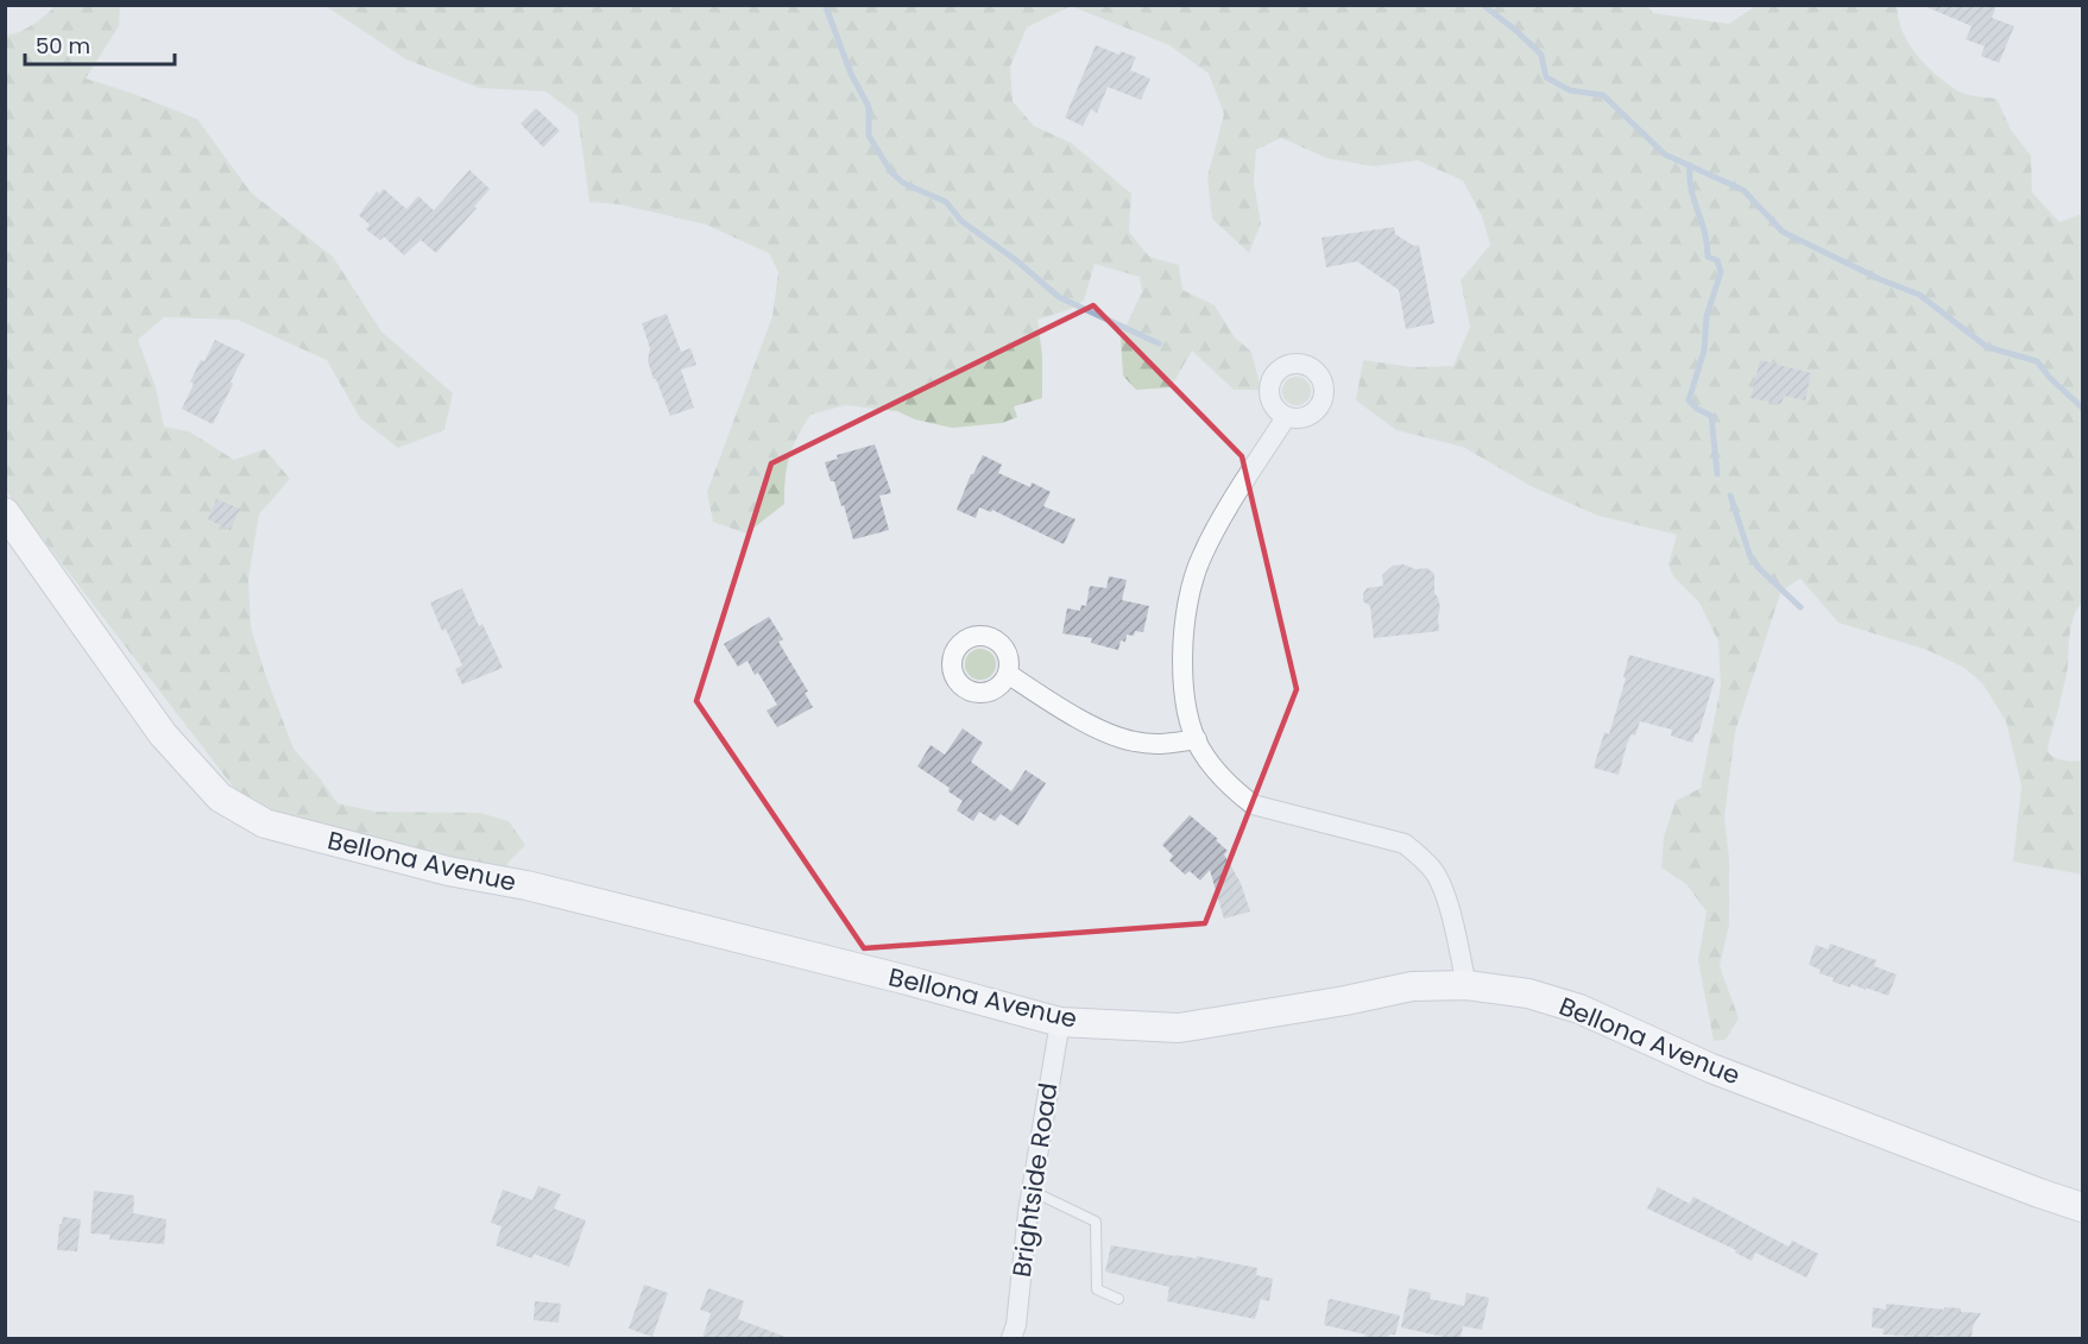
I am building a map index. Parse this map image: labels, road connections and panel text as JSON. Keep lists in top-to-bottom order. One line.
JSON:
{"streets":{"main road":["Bellona Avenue"],"street":["Brightside Road"]},"crossings":[["Bellona Avenue","Brightside Road"]],"scale_bar":"50 m"}
